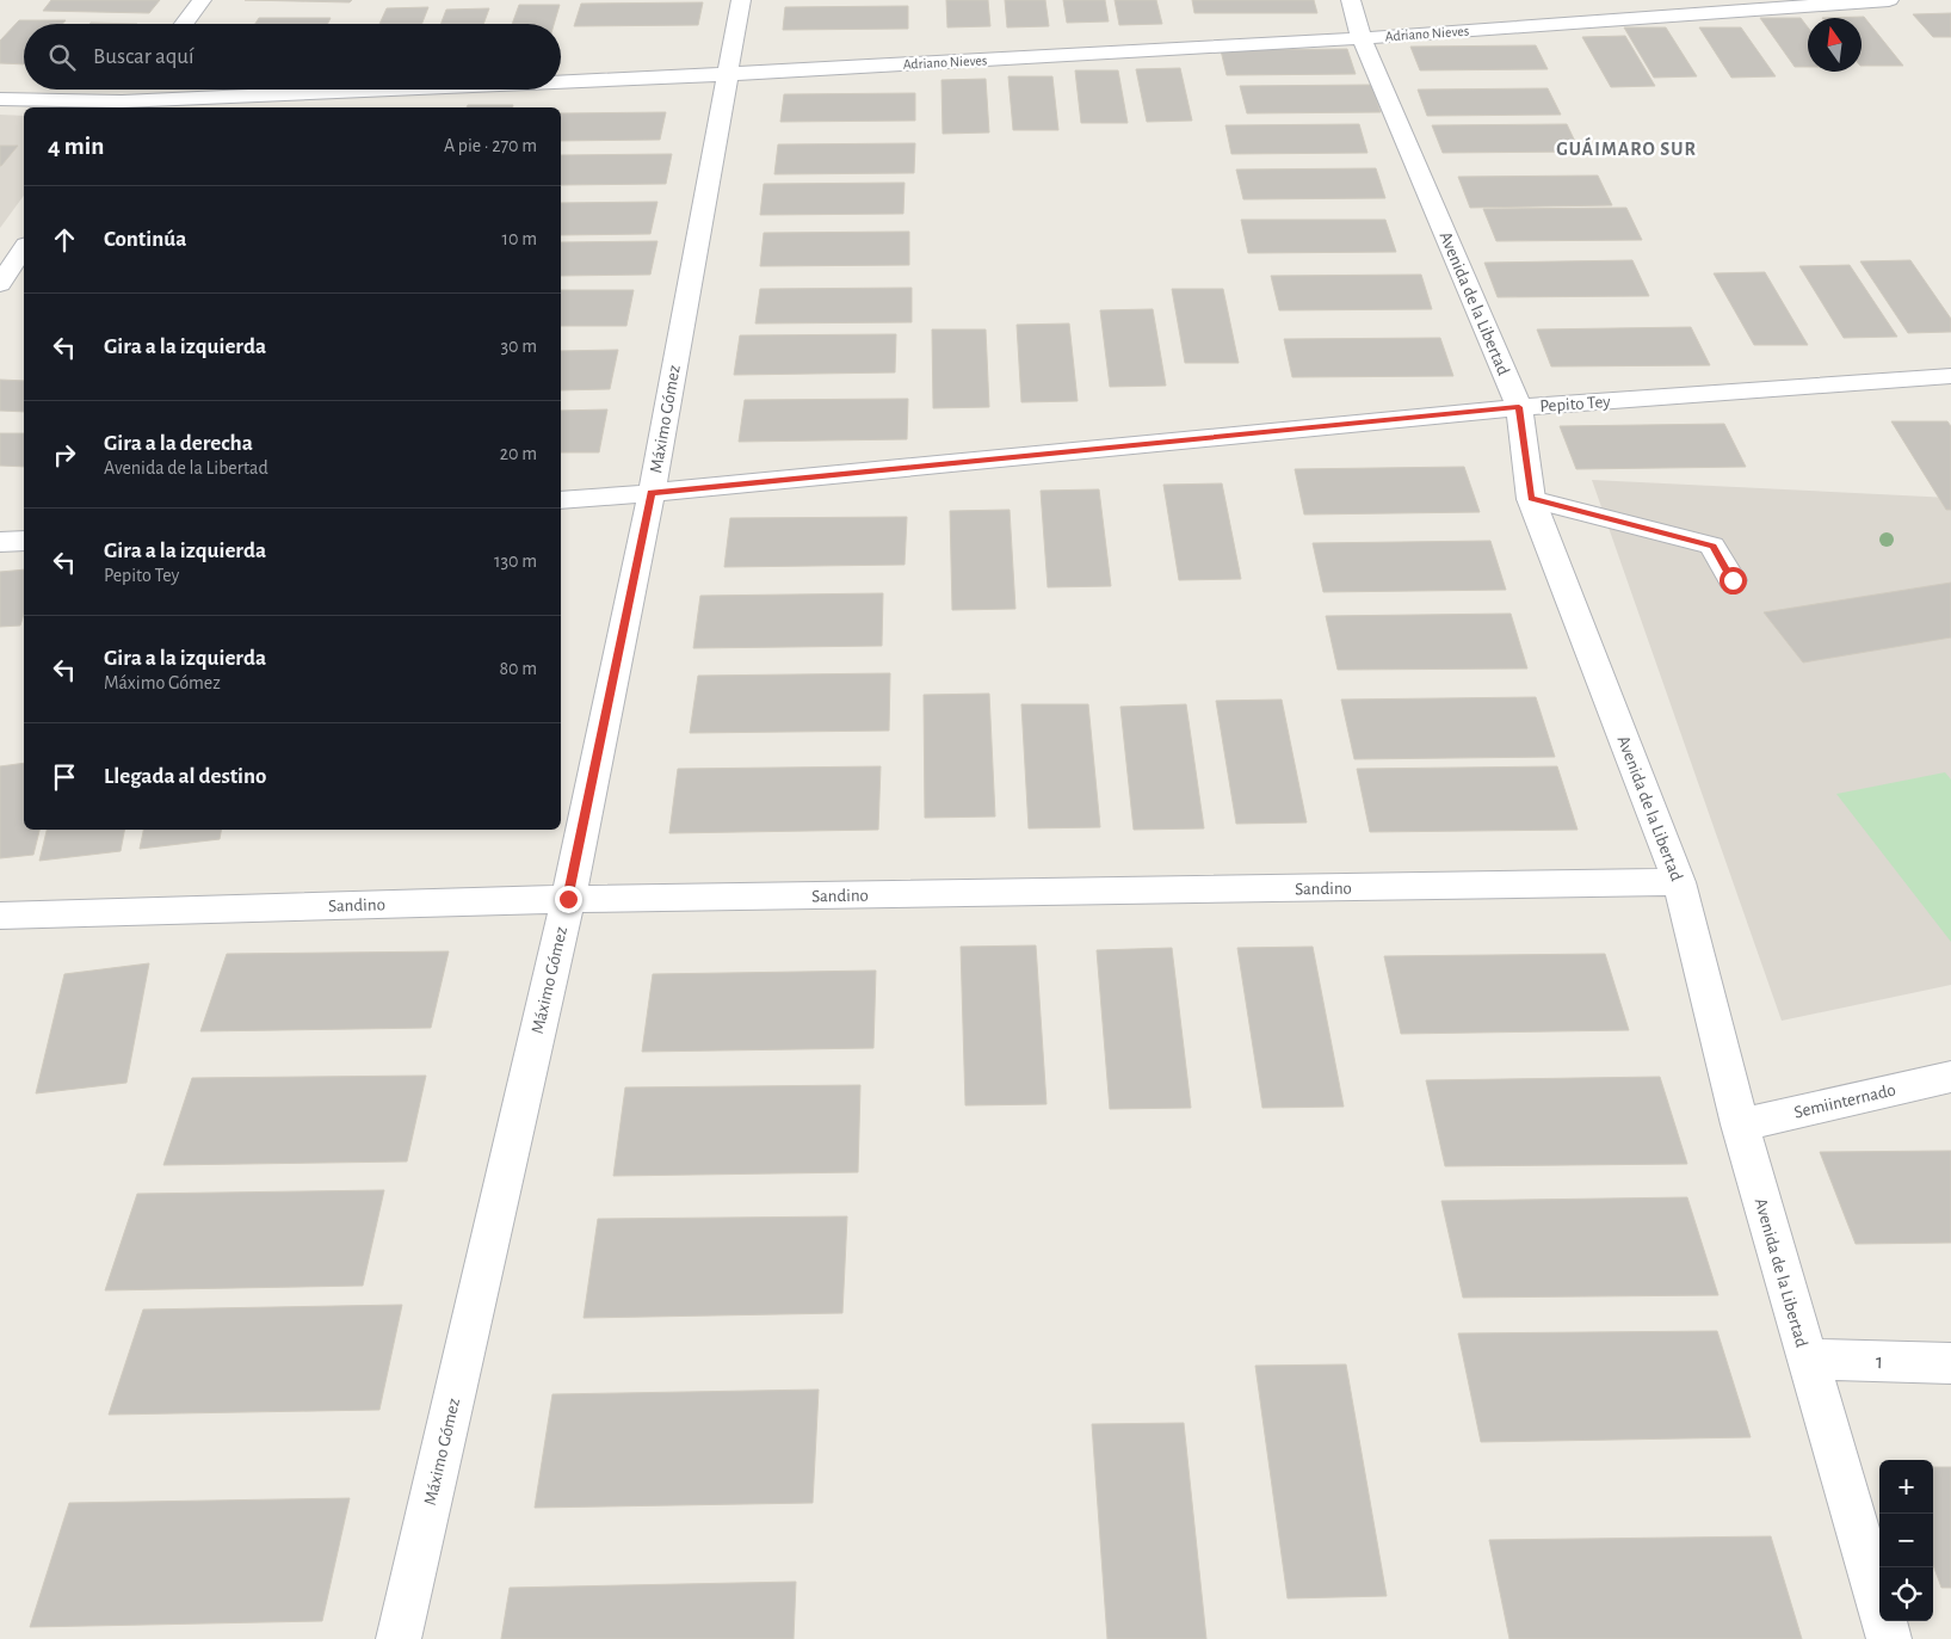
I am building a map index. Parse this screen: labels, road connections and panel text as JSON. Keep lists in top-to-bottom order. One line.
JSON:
{"streets":{"street":["Adriano Nieves","Avenida de la Libertad","Pepito Tey","Máximo Gómez","Sandino","Semiinternado","1"]},"crossings":[["Adriano Nieves","Avenida de la Libertad"],["Adriano Nieves","Máximo Gómez"],["Avenida de la Libertad","Pepito Tey"],["Avenida de la Libertad","Sandino"],["Avenida de la Libertad","Semiinternado"],["Avenida de la Libertad","1"],["Pepito Tey","Máximo Gómez"],["Máximo Gómez","Sandino"]],"districts":["GUÁIMARO SUR"],"north":"top","page":{"search":"Buscar aquí","heading":["4 min","A pie · 270 m"],"list":[["Continúa","10 m"],["Gira a la izquierda","30 m"],["Gira a la derecha","Avenida de la Libertad","20 m"],["Gira a la izquierda","Pepito Tey","130 m"],["Gira a la izquierda","Máximo Gómez","80 m"],"Llegada al destino"],"map_buttons":["+","−"]}}
